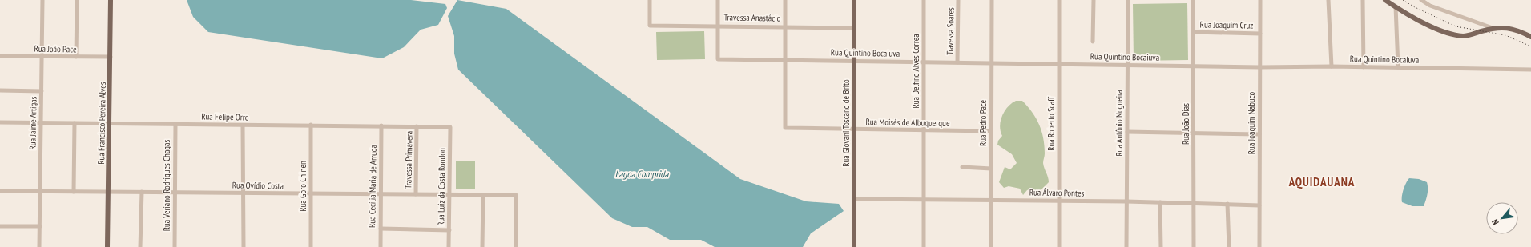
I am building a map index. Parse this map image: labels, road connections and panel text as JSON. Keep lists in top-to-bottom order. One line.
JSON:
{"streets":{"main road":["Rua Francisco Pereira Alves","Rua Giovani Toscano de Brito"],"street":["Travessa Anastácio","Rua Joaquim Cruz","Travessa Soares","Rua João Pace","Rua Quintino Bocaiuva","Rua Delfino Alves Correa","Rua Felipe Orro","Rua Moisés de Albuquerque","Rua Jaime Artigas","Rua Pedro Pace","Rua Antônio Nogueira","Rua Joaquim Nabuco","Rua Roberto Scaff","Rua João Dias","Travessa Primavera","Rua Veriano Rodrigues Chagas","Rua Ovídio Costa","Rua Goro Chinen","Rua Cecília Maria de Arruda","Rua Luiz da Costa Rondon","Rua Álvaro Pontes"]},"crossings":[["Travessa Anastácio","Rua Quintino Bocaiuva"],["Travessa Anastácio","Rua Giovani Toscano de Brito"],["Rua Joaquim Cruz","Rua Joaquim Nabuco"],["Rua Joaquim Cruz","Rua João Dias"],["Travessa Soares","Rua Quintino Bocaiuva"],["Rua João Pace","Rua Jaime Artigas"],["Rua João Pace","Rua Francisco Pereira Alves"],["Rua Quintino Bocaiuva","Rua Delfino Alves Correa"],["Rua Quintino Bocaiuva","Rua Moisés de Albuquerque"],["Rua Quintino Bocaiuva","Rua Giovani Toscano de Brito"],["Rua Quintino Bocaiuva","Rua Pedro Pace"],["Rua Quintino Bocaiuva","Rua Antônio Nogueira"],["Rua Quintino Bocaiuva","Rua Joaquim Nabuco"],["Rua Quintino Bocaiuva","Rua Roberto Scaff"],["Rua Quintino Bocaiuva","Rua João Dias"],["Rua Delfino Alves Correa","Rua Moisés de Albuquerque"],["Rua Delfino Alves Correa","Rua Álvaro Pontes"],["Rua Felipe Orro","Rua Jaime Artigas"],["Rua Felipe Orro","Rua Francisco Pereira Alves"],["Rua Felipe Orro","Travessa Primavera"],["Rua Felipe Orro","Rua Veriano Rodrigues Chagas"],["Rua Felipe Orro","Rua Goro Chinen"],["Rua Felipe Orro","Rua Cecília Maria de Arruda"],["Rua Felipe Orro","Rua Luiz da Costa Rondon"],["Rua Moisés de Albuquerque","Rua Giovani Toscano de Brito"],["Rua Moisés de Albuquerque","Rua Pedro Pace"],["Rua Jaime Artigas","Rua Ovídio Costa"],["Rua Francisco Pereira Alves","Rua Ovídio Costa"],["Rua Giovani Toscano de Brito","Rua Álvaro Pontes"],["Rua Pedro Pace","Rua Álvaro Pontes"],["Rua Antônio Nogueira","Rua Álvaro Pontes"],["Rua Joaquim Nabuco","Rua Álvaro Pontes"],["Rua Roberto Scaff","Rua Álvaro Pontes"],["Rua João Dias","Rua Álvaro Pontes"],["Travessa Primavera","Rua Ovídio Costa"],["Rua Veriano Rodrigues Chagas","Rua Ovídio Costa"],["Rua Ovídio Costa","Rua Goro Chinen"],["Rua Ovídio Costa","Rua Cecília Maria de Arruda"],["Rua Ovídio Costa","Rua Luiz da Costa Rondon"]],"districts":["AQUIDAUANA"],"water":["Lagoa Comprida"],"north":"bottom left"}
